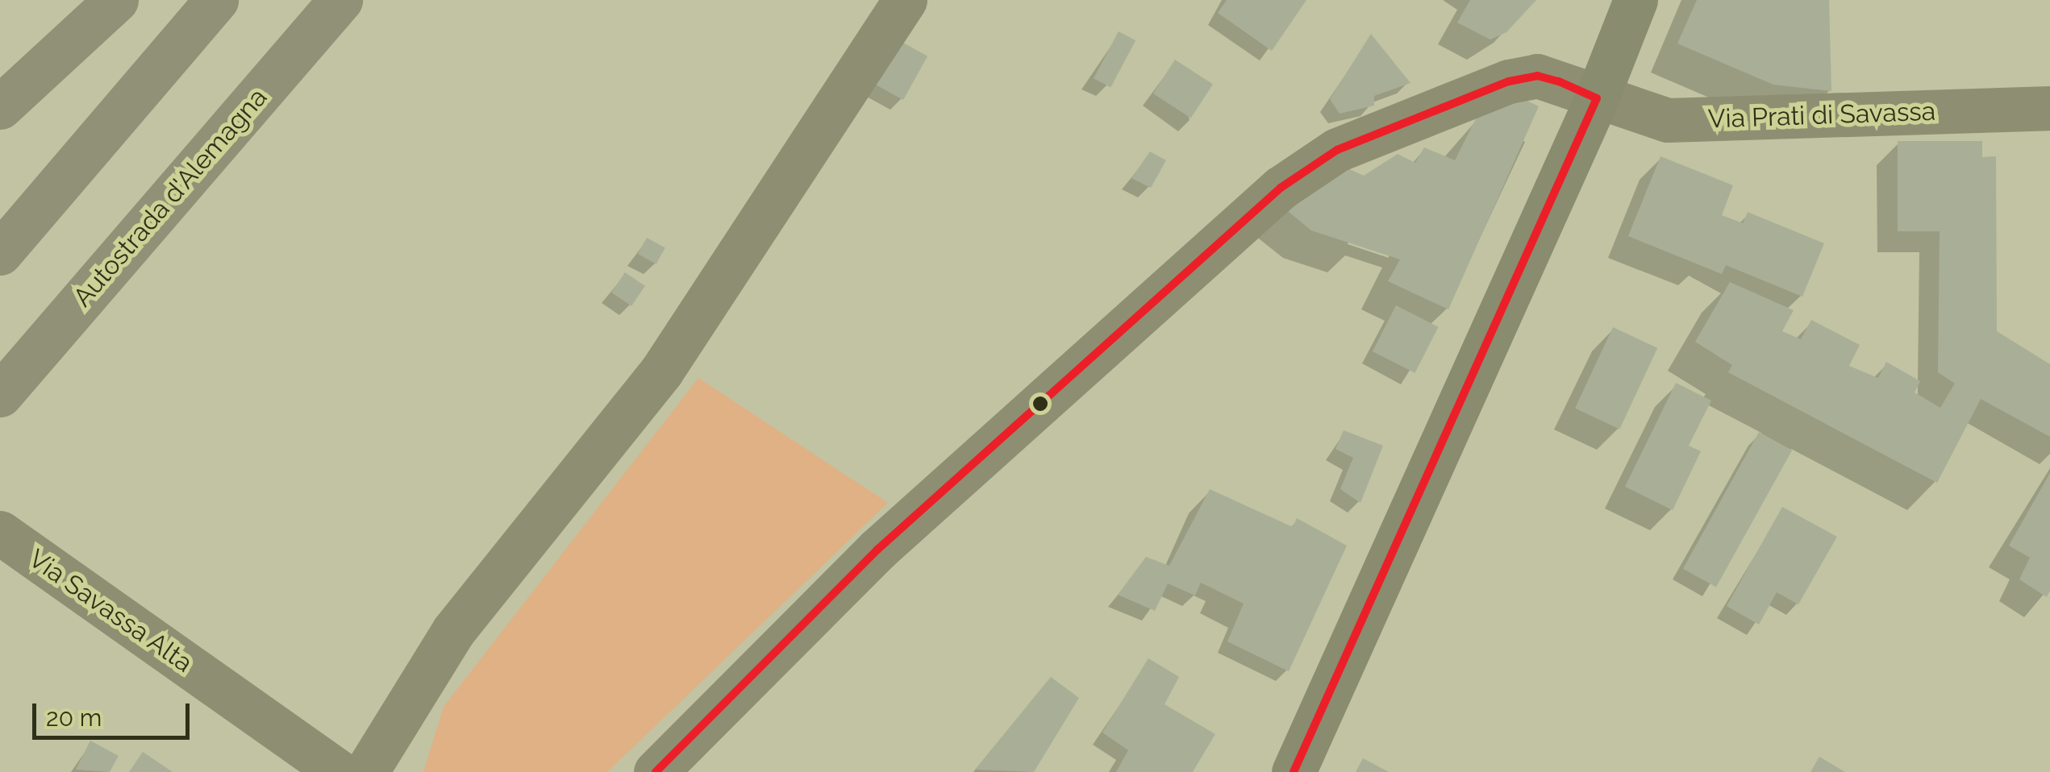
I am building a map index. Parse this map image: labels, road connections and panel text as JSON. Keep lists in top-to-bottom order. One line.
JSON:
{"streets":{"highway":["Autostrada d'Alemagna"],"street":["Via Prati di Savassa","Via Savassa Alta"]},"scale_bar":"20 m"}
